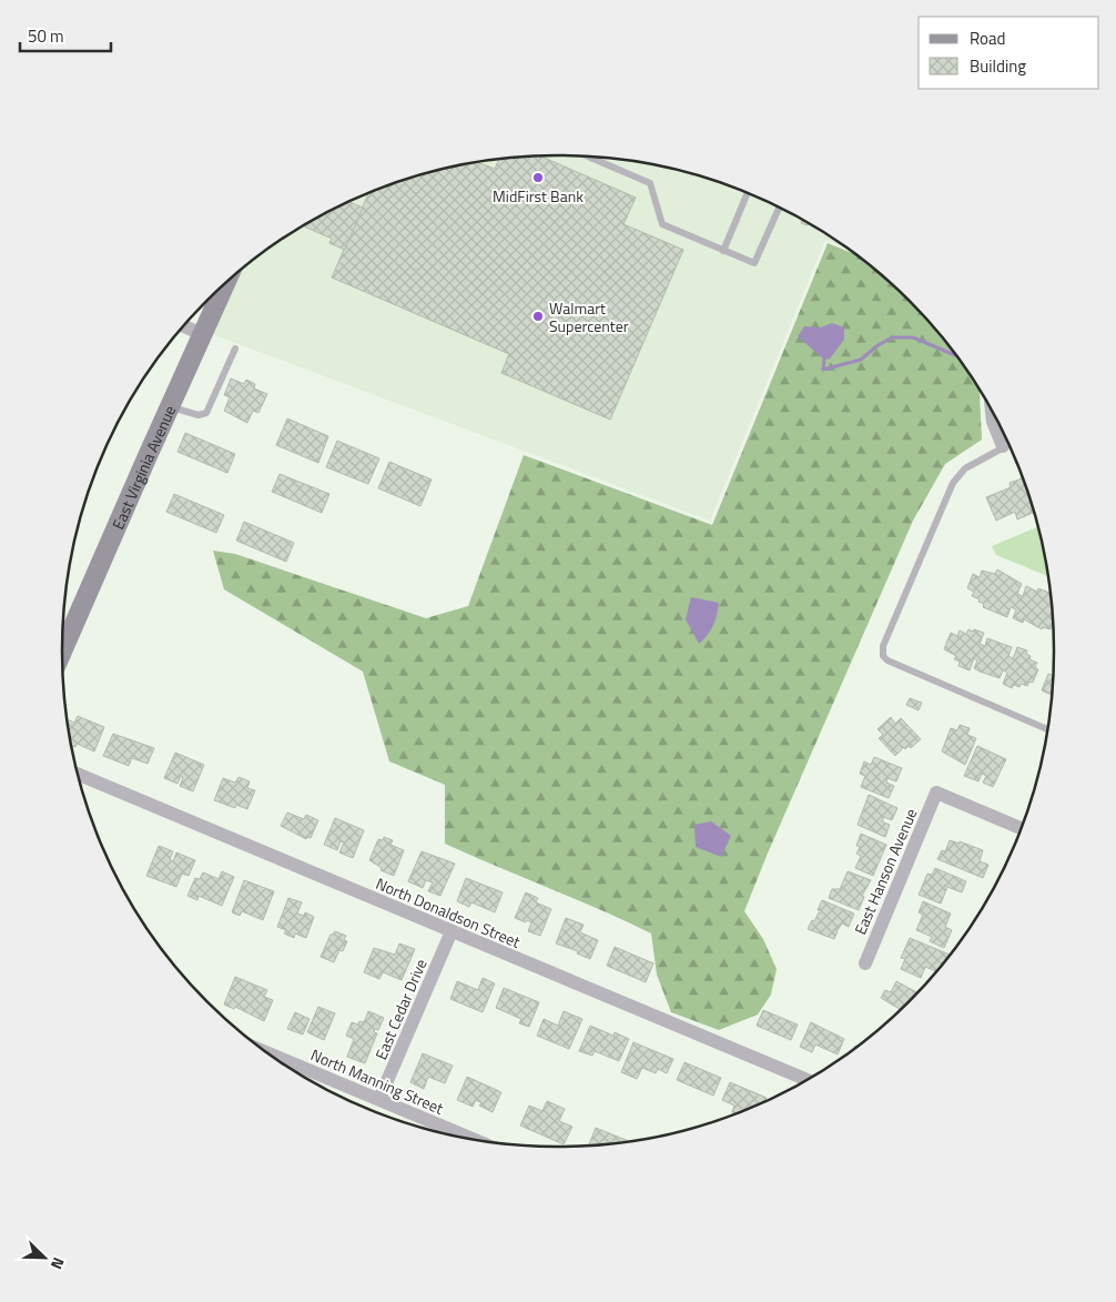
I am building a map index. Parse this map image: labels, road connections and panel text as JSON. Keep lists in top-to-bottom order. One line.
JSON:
{"streets":{"street":["East Virginia Avenue","East Hanson Avenue","North Donaldson Street","East Cedar Drive","North Manning Street"]},"crossings":[["North Donaldson Street","East Cedar Drive"],["East Cedar Drive","North Manning Street"]],"places":["MidFirst Bank","Walmart Supercenter"],"legend":["Road","Building"],"scale_bar":"50 m","north":"bottom right"}
